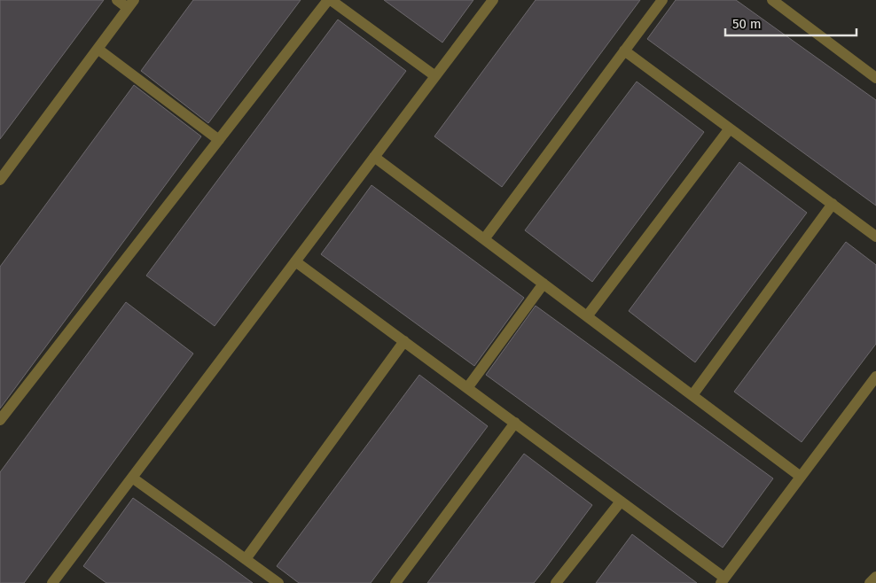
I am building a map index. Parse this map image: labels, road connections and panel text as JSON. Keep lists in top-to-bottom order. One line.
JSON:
{"scale_bar":"50 m"}
